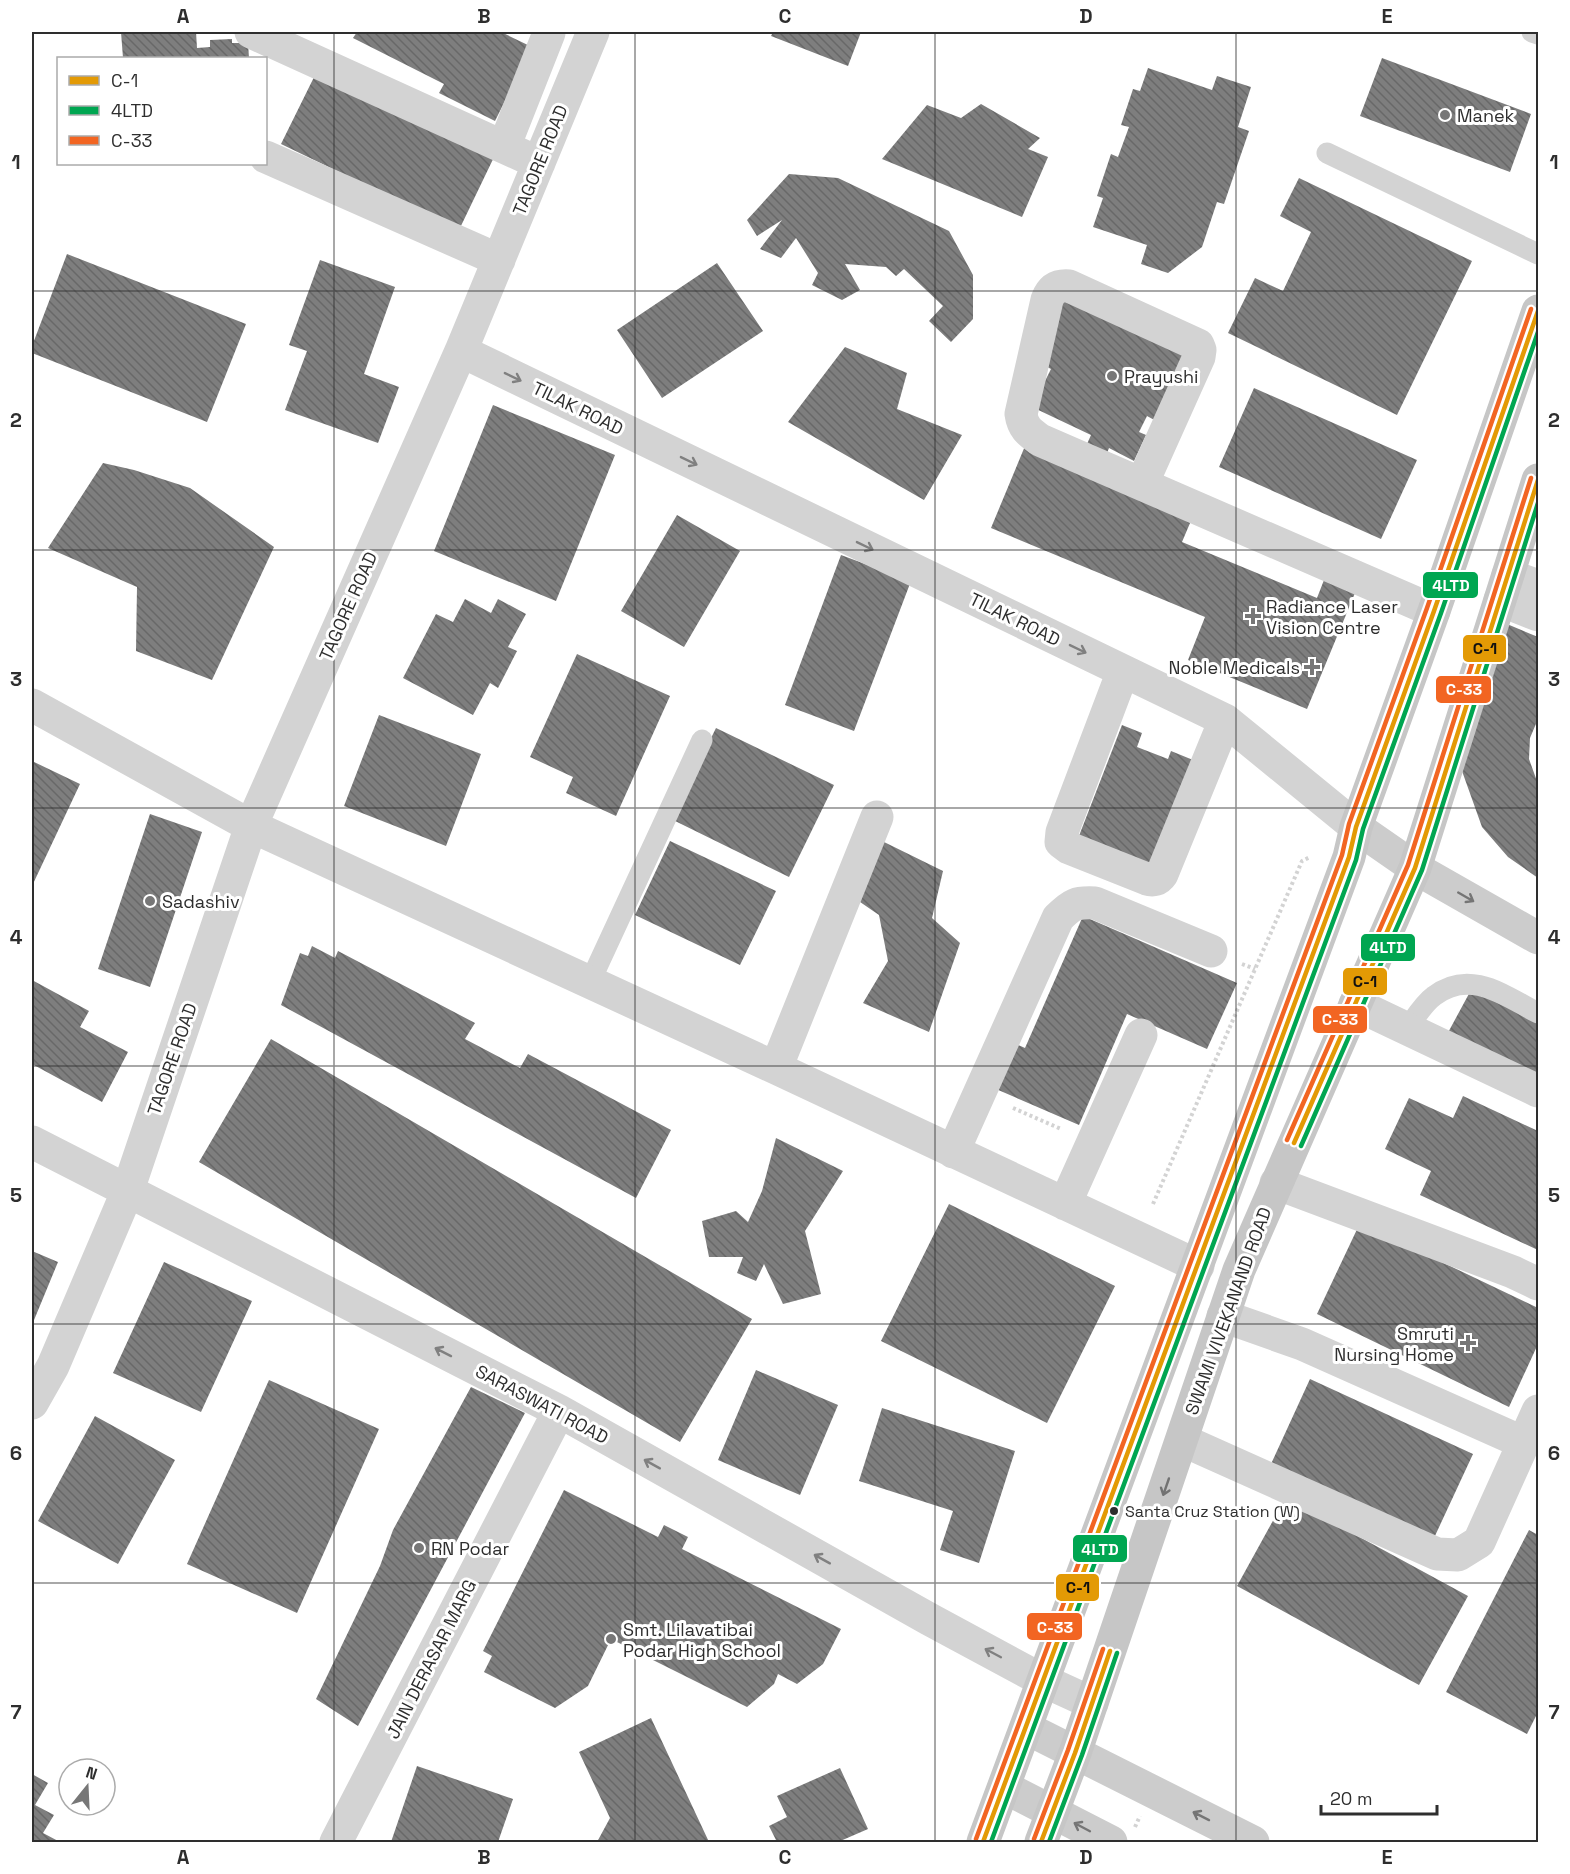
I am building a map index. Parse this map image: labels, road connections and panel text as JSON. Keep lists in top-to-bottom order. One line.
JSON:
{"streets":{"main road":["SWAMI VIVEKANAND ROAD"],"street":["TAGORE ROAD","TILAK ROAD","SARASWATI ROAD","JAIN DERASAR MARG"]},"crossings":[["TAGORE ROAD","TILAK ROAD"],["TAGORE ROAD","SARASWATI ROAD"],["TILAK ROAD","SWAMI VIVEKANAND ROAD"],["SWAMI VIVEKANAND ROAD","SARASWATI ROAD"],["SARASWATI ROAD","JAIN DERASAR MARG"]],"one_way":["TILAK ROAD","SARASWATI ROAD"],"places":{"other":["Manek","Prayushi","Sadashiv","Santa Cruz Station (W)","RN Podar","Smt. Lilavatibai Podar High School"],"health":["Radiance Laser Vision Centre","Noble Medicals","Smruti Nursing Home"]},"lines":["transit line C-33","transit line C-1","transit line 4LTD"],"legend":["C-1","4LTD","C-33"],"scale_bar":"20 m","north":"top","grid":{"columns":["A","B","C","D","E"],"rows":["1","2","3","4","5","6","7"]}}
